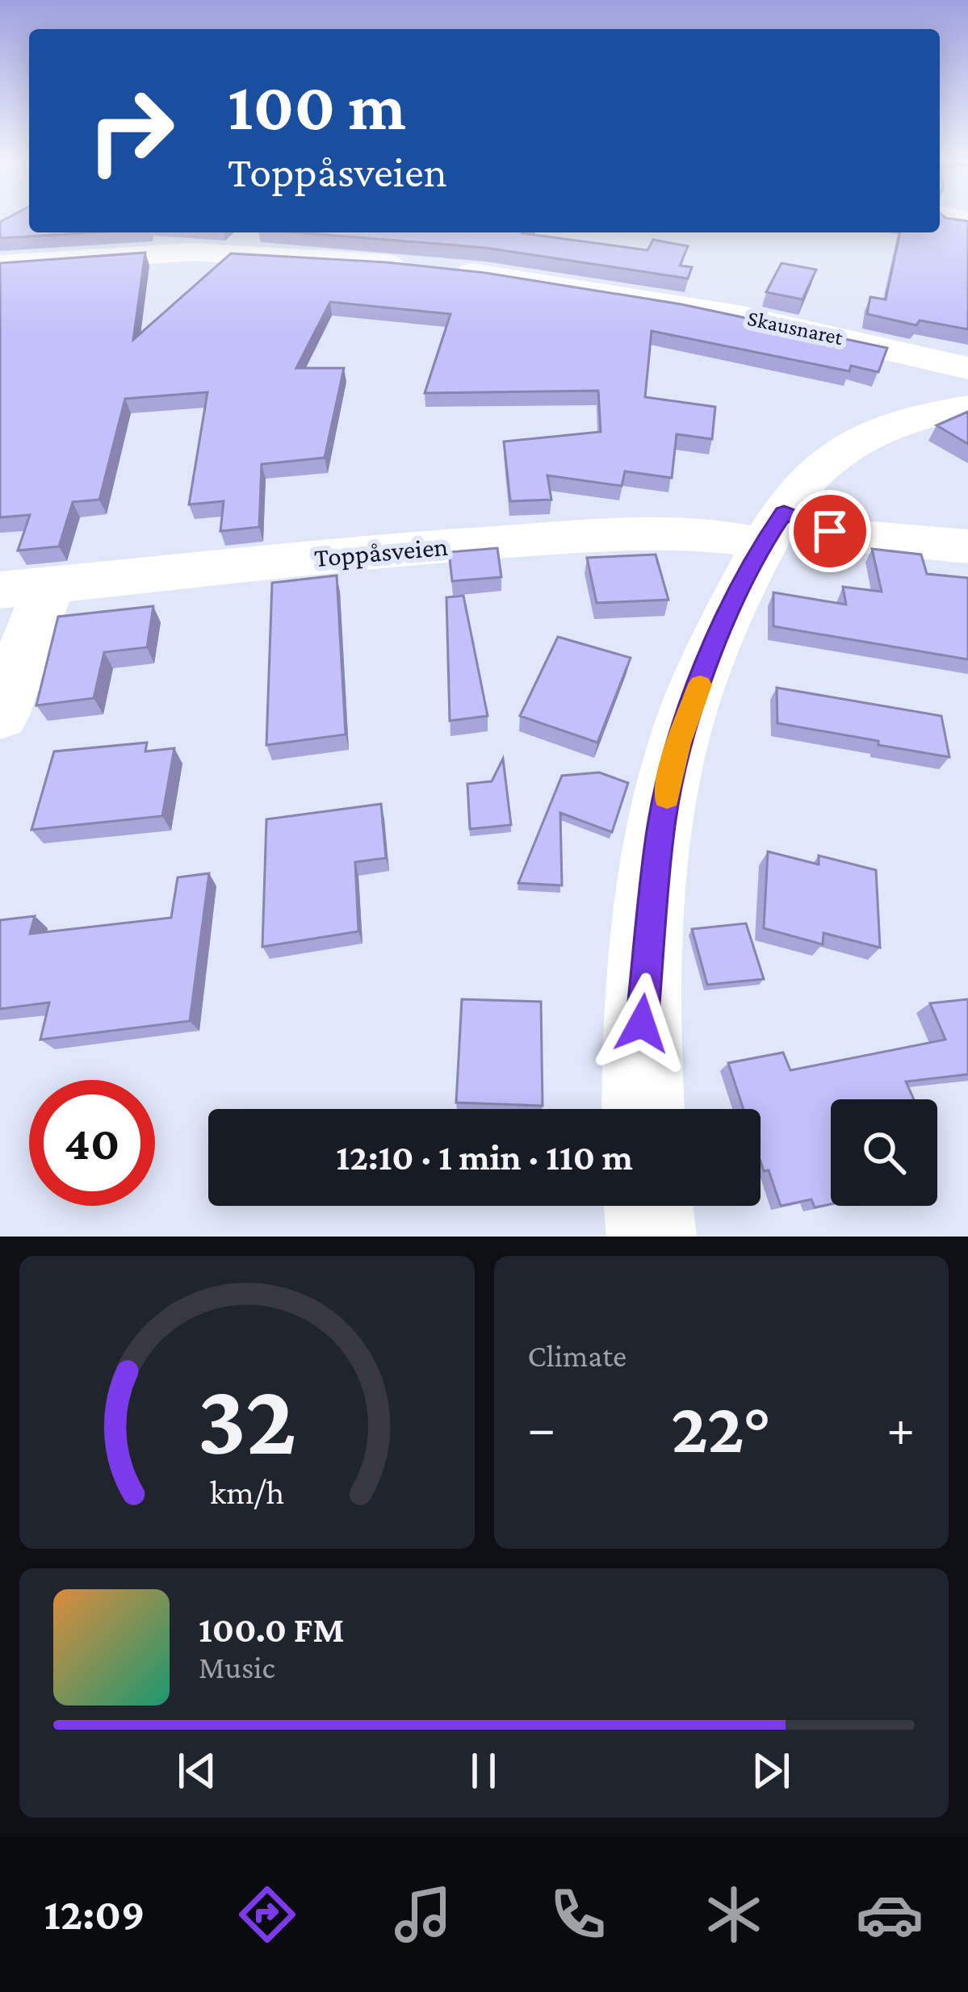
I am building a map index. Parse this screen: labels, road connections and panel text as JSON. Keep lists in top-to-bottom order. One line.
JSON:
{"streets":{"street":["Skausnaret","Toppåsveien"]},"page":{"turn":["100 m","Toppåsveien"],"limit":"40","trip":"12:10 · 1 min · 110 m","tile":"Climate","heat":["−","22°","+"],"song":["100.0 FM","Music"],"tabs":"12:09","gauge":["32","km/h"]}}
